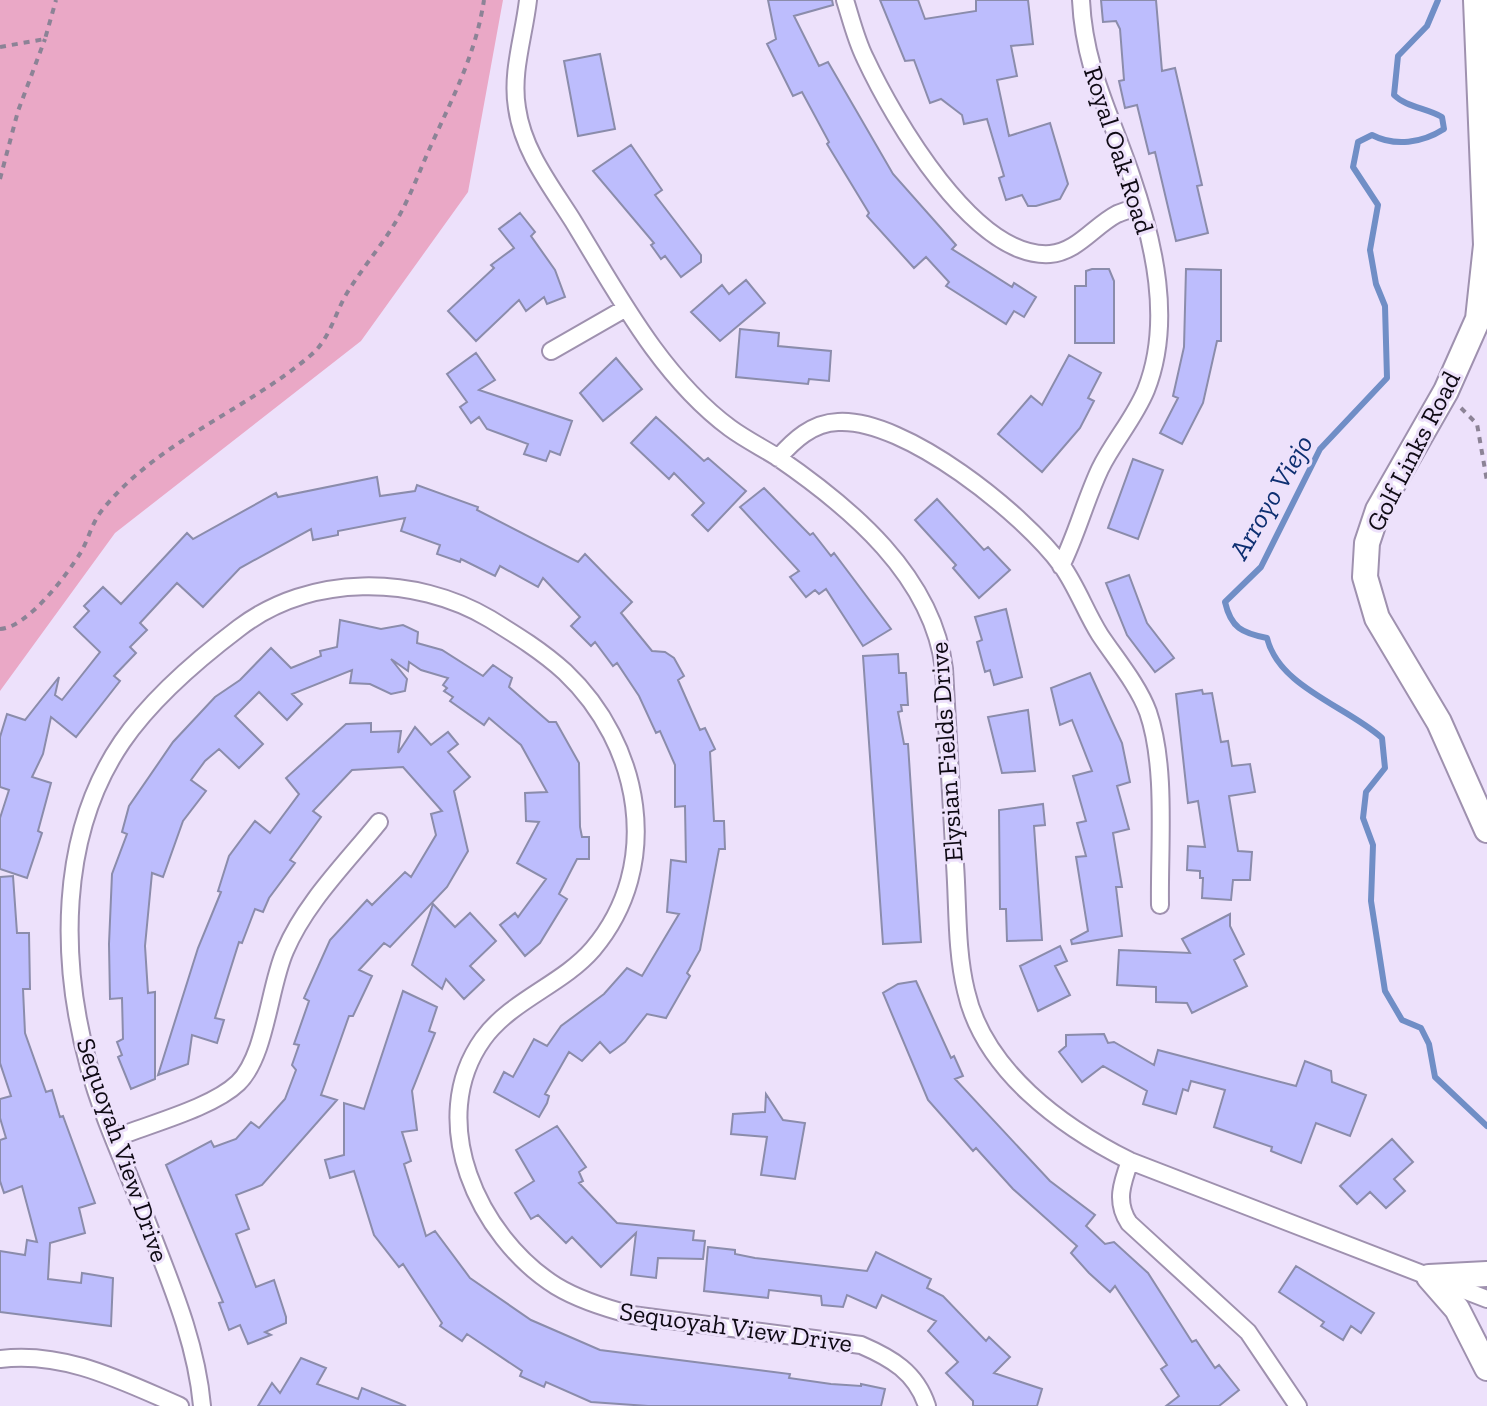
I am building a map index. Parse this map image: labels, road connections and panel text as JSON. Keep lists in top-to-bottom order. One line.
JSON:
{"streets":{"main road":["Golf Links Road"],"street":["Royal Oak Road","Elysian Fields Drive","Sequoyah View Drive"]},"water":["Arroyo Viejo"]}
